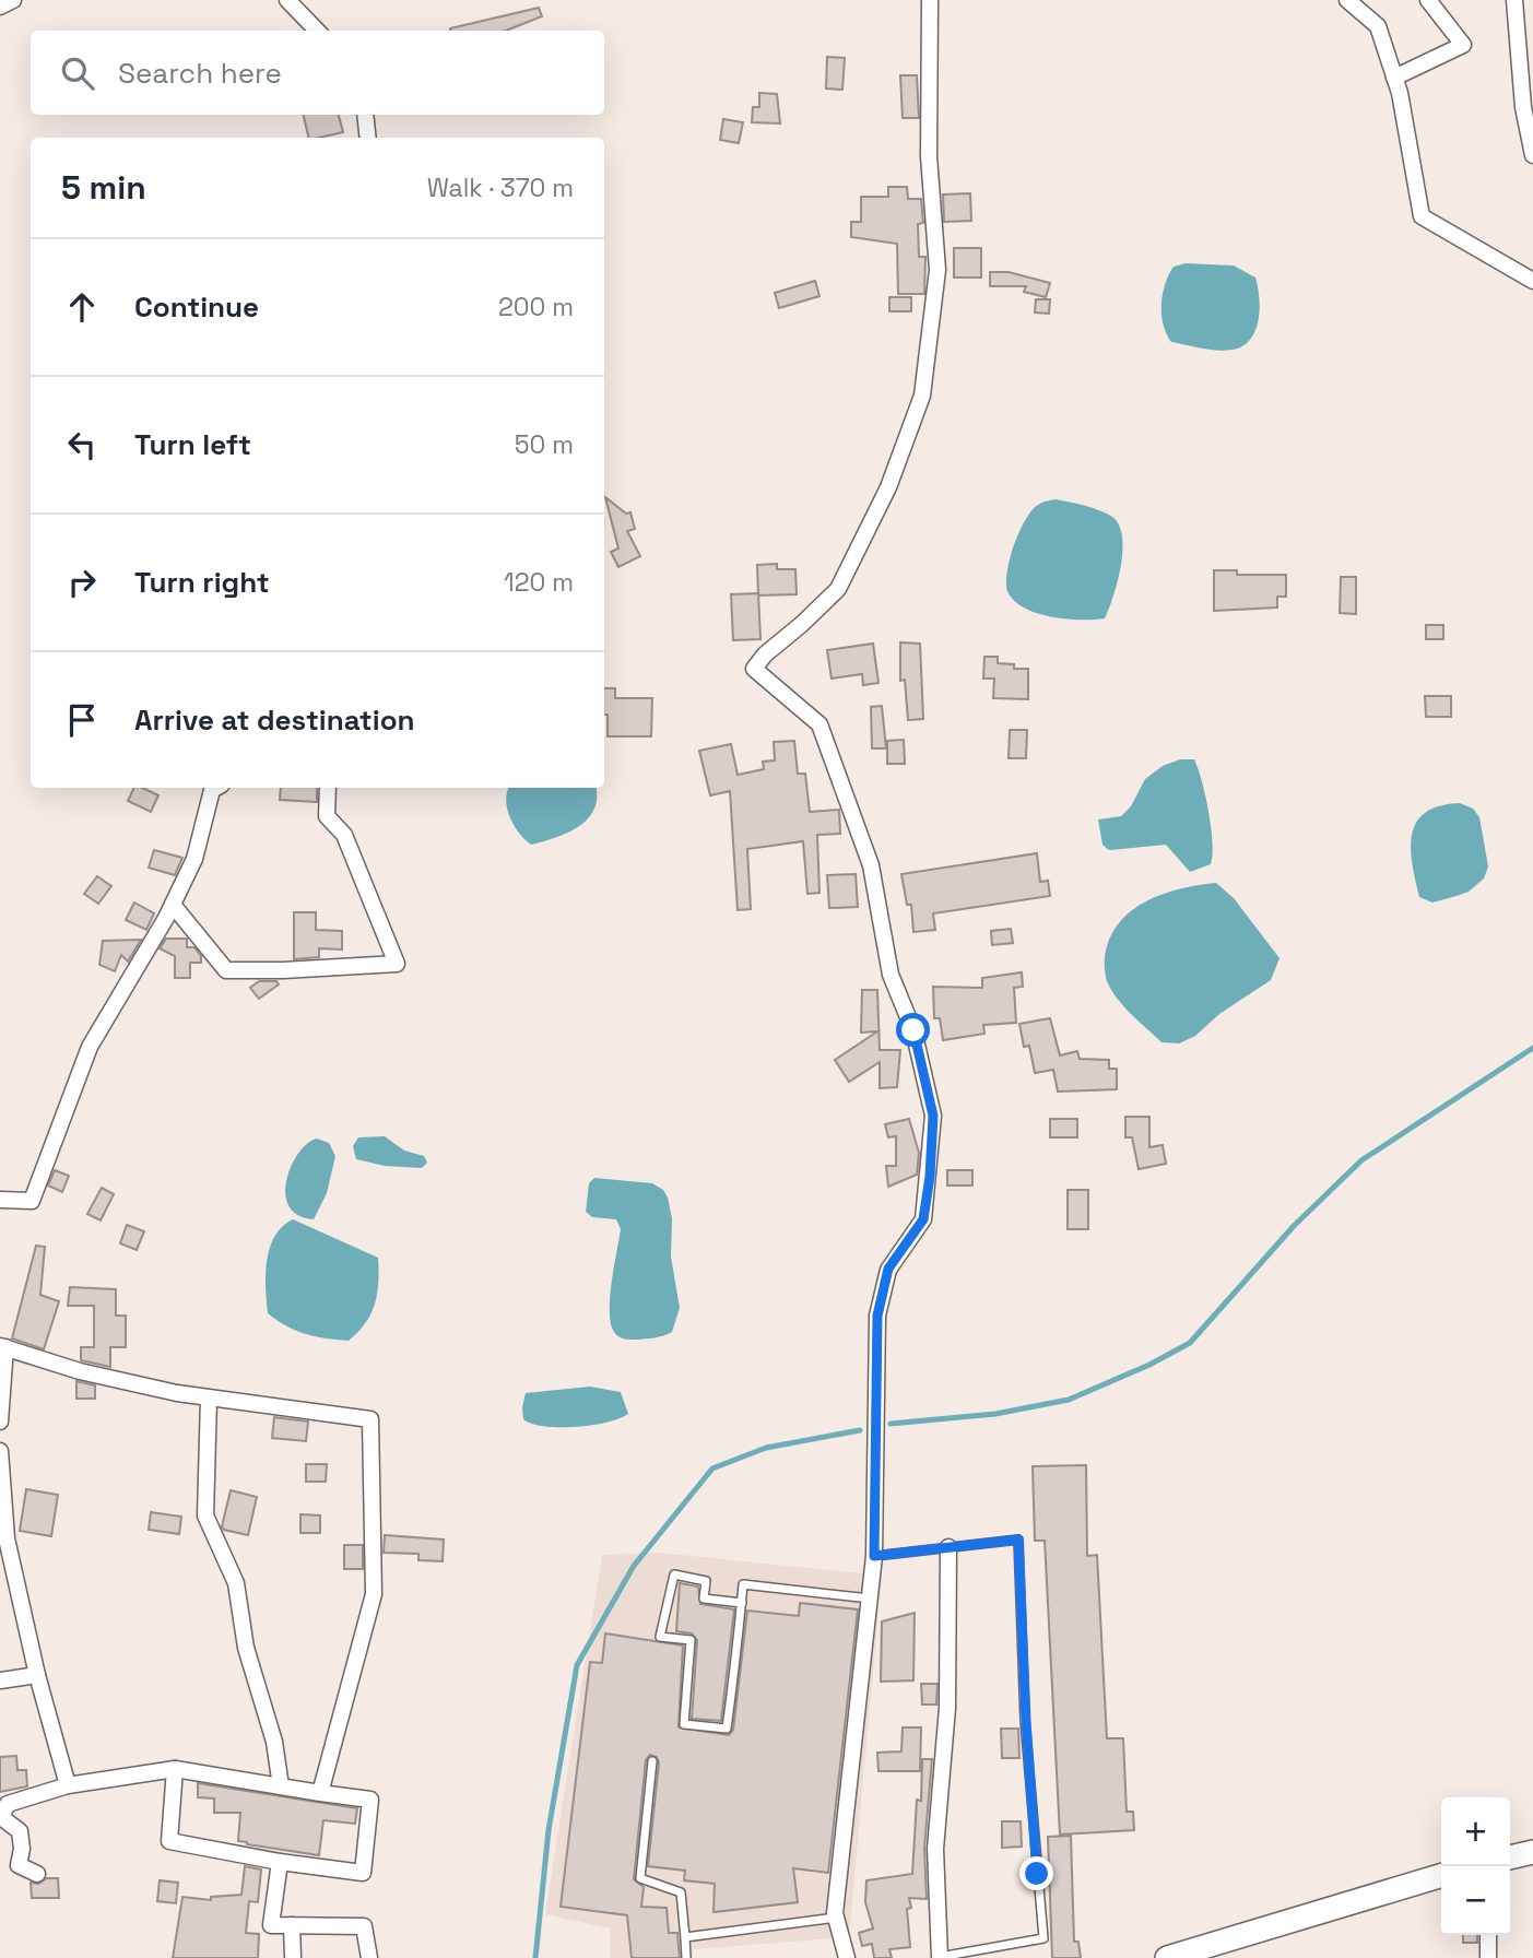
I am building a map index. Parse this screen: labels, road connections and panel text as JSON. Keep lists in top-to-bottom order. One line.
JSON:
{"page":{"search":"Search here","heading":["5 min","Walk · 370 m"],"list":[["Continue","200 m"],["Turn left","50 m"],["Turn right","120 m"],"Arrive at destination"],"map_buttons":["+","−"]}}
